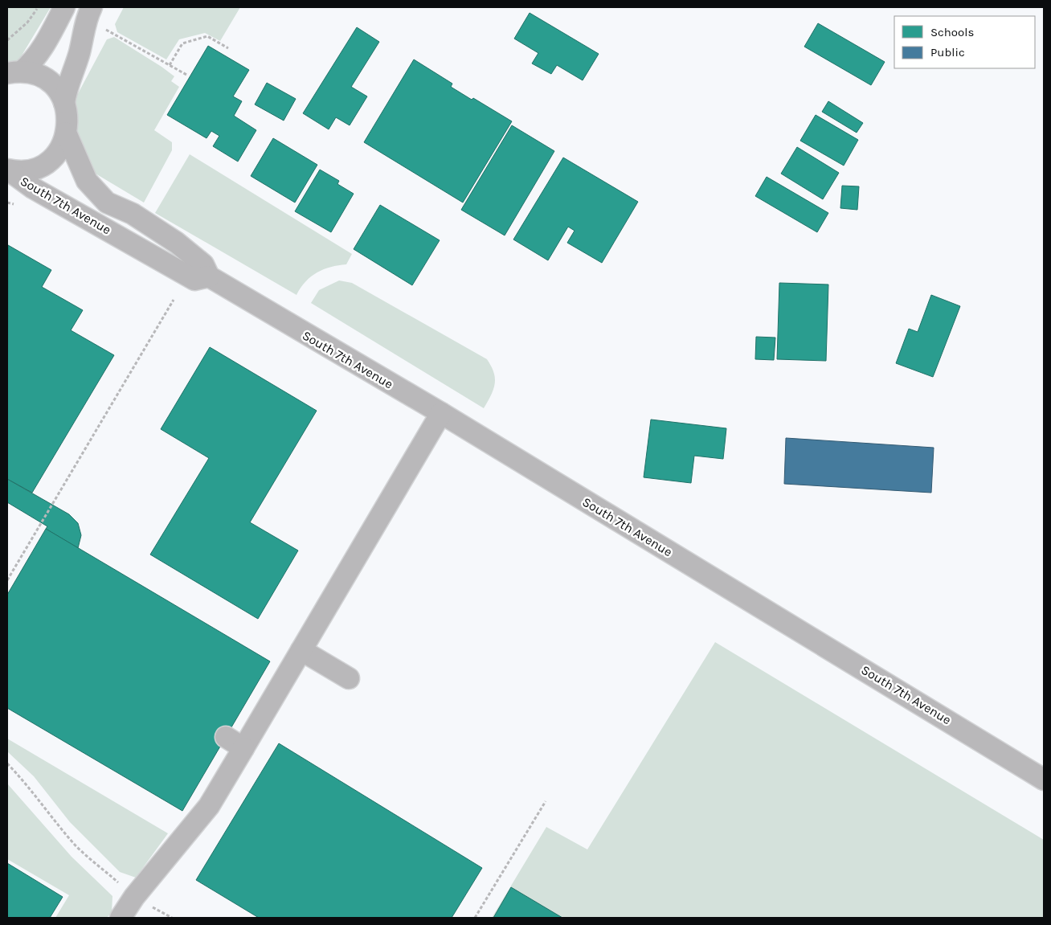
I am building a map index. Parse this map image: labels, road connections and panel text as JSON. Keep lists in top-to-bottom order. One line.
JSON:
{"streets":{"street":["South 7th Avenue"]},"legend":["Schools","Public"]}
